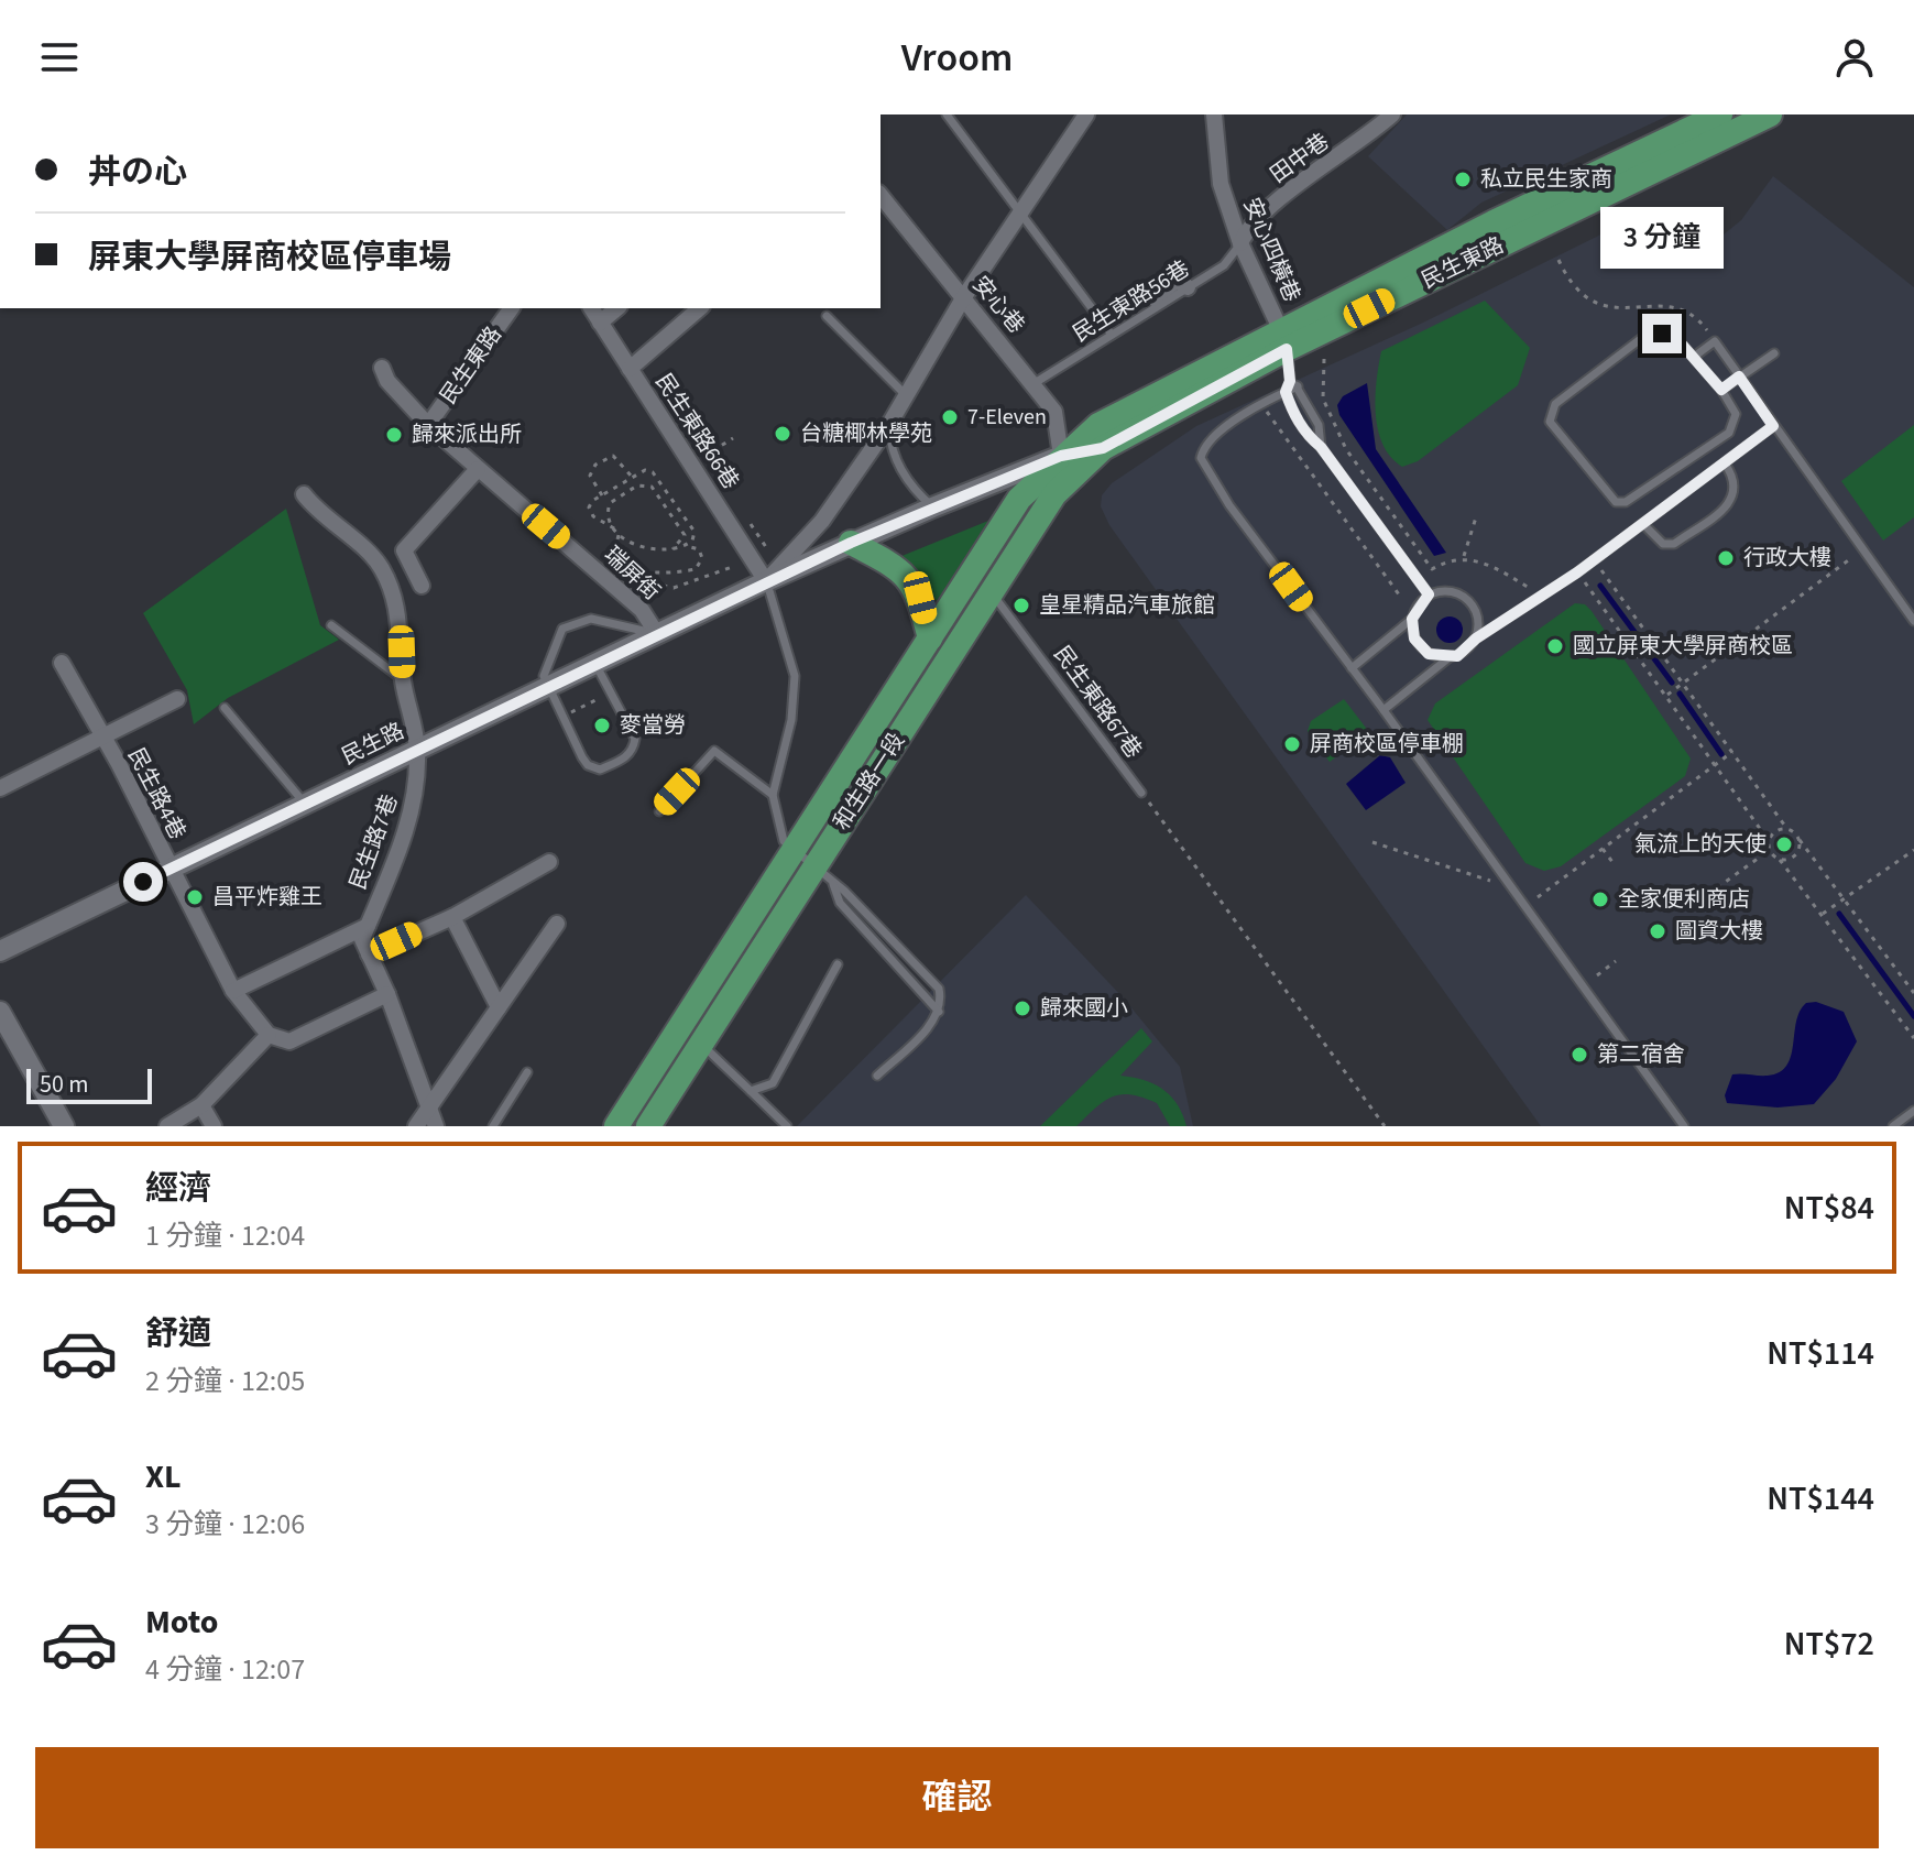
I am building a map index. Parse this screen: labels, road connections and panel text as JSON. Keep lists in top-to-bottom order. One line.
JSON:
{"streets":{"main road":["民生東路","和生路一段"],"street":["田中巷","安心四橫巷","安心巷","民生東路66巷","瑞屏街","民生路","民生路4巷","民生路7巷"],"lane":["民生東路56巷","民生東路67巷"]},"crossings":[["田中巷","安心四橫巷"],["田中巷","民生東路56巷"],["安心四橫巷","民生東路"],["安心四橫巷","民生東路56巷"],["民生東路","安心巷"],["民生東路","民生東路66巷"],["民生東路","瑞屏街"],["民生東路","民生路"],["民生東路","和生路一段"],["民生東路56巷","安心巷"],["安心巷","和生路一段"],["民生東路66巷","民生路"],["瑞屏街","民生路"],["民生東路67巷","和生路一段"],["民生路","民生路4巷"],["民生路","民生路7巷"]],"places":["私立民生家商","7-Eleven","台糖椰林學苑","歸來派出所","行政大樓","皇星精品汽車旅館","國立屏東大學屏商校區","麥當勞","屏商校區停車棚","氣流上的天使","昌平炸雞王","全家便利商店","圖資大樓","歸來國小","第二宿舍"],"scale_bar":"50 m","page":{"header":"Vroom","banner":["丼の心","屏東大學屏商校區停車場"],"bubble":"3 分鐘","scale":"50 m","list":[{"name":"經濟","note":"1 分鐘 · 12:04","value":"NT$84"},{"name":"舒適","note":"2 分鐘 · 12:05","value":"NT$114"},{"name":"XL","note":"3 分鐘 · 12:06","value":"NT$144"},{"name":"Moto","note":"4 分鐘 · 12:07","value":"NT$72"}],"buttons":"確認"}}
